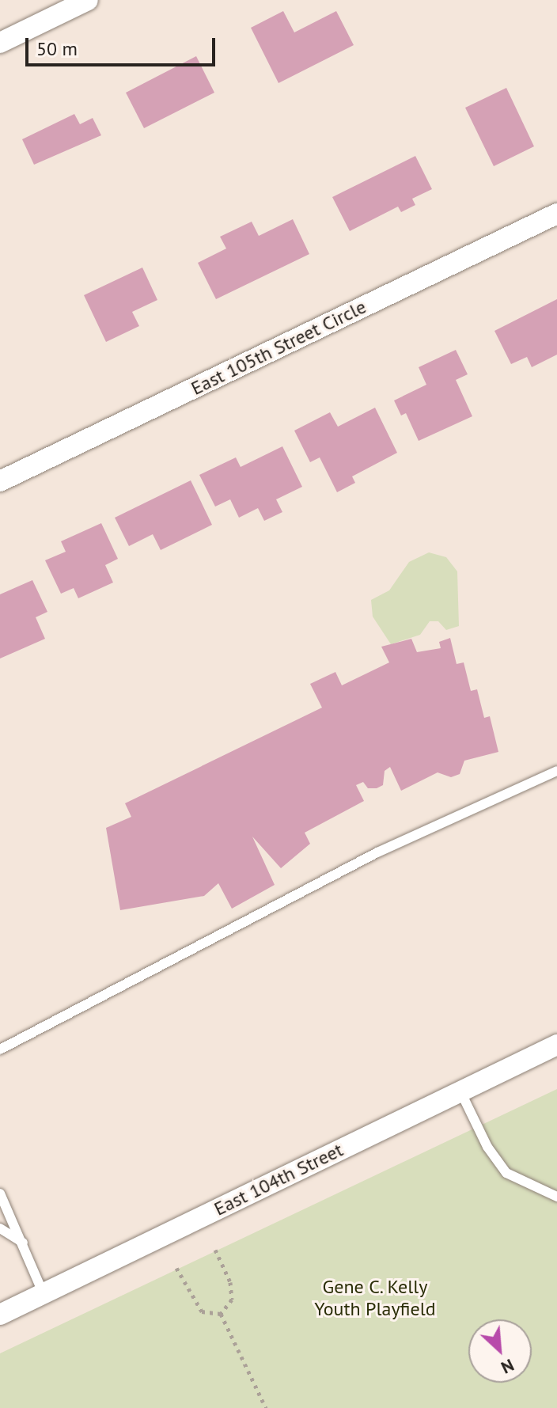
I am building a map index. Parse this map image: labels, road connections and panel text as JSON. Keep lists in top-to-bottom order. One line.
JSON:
{"streets":{"street":["East 105th Street Circle","East 104th Street"]},"parks":["Gene C. Kelly Youth Playfield"],"scale_bar":"50 m","north":"bottom right"}
